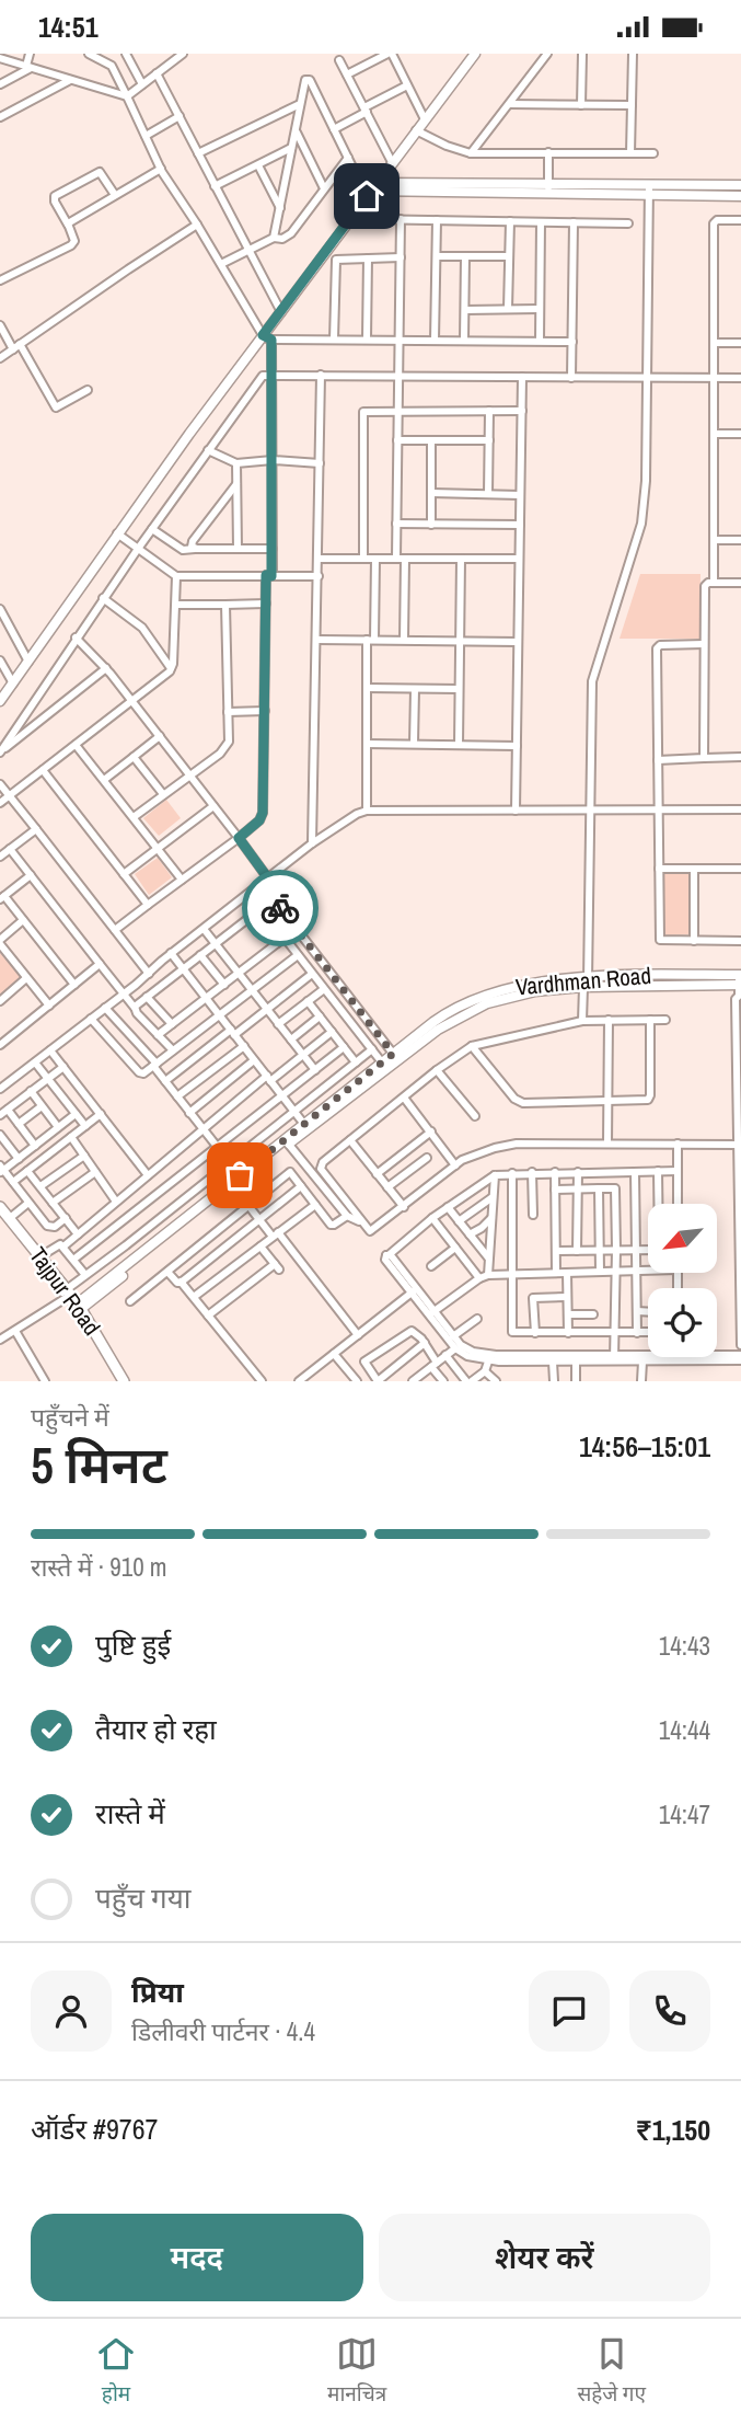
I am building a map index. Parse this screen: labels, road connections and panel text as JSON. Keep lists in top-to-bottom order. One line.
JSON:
{"streets":{"main road":["Tajpur Road"],"street":["Vardhman Road"]},"crossings":[["Vardhman Road","Tajpur Road"]],"north":"bottom left","page":{"status":"14:51","heading":["5 मिनट","पहुँचने में","14:56–15:01"],"panel":["प्रिया","डिलीवरी पार्टनर · 4.4","ऑर्डर #9767","₹1,150"],"bar":"रास्ते में · 910 m","list":[["पुष्टि हुई","14:43"],["तैयार हो रहा","14:44"],["रास्ते में","14:47"],"पहुँच गया"],"buttons":["मदद","शेयर करें"],"tabs":["होम","मानचित्र","सहेजे गए"]}}
